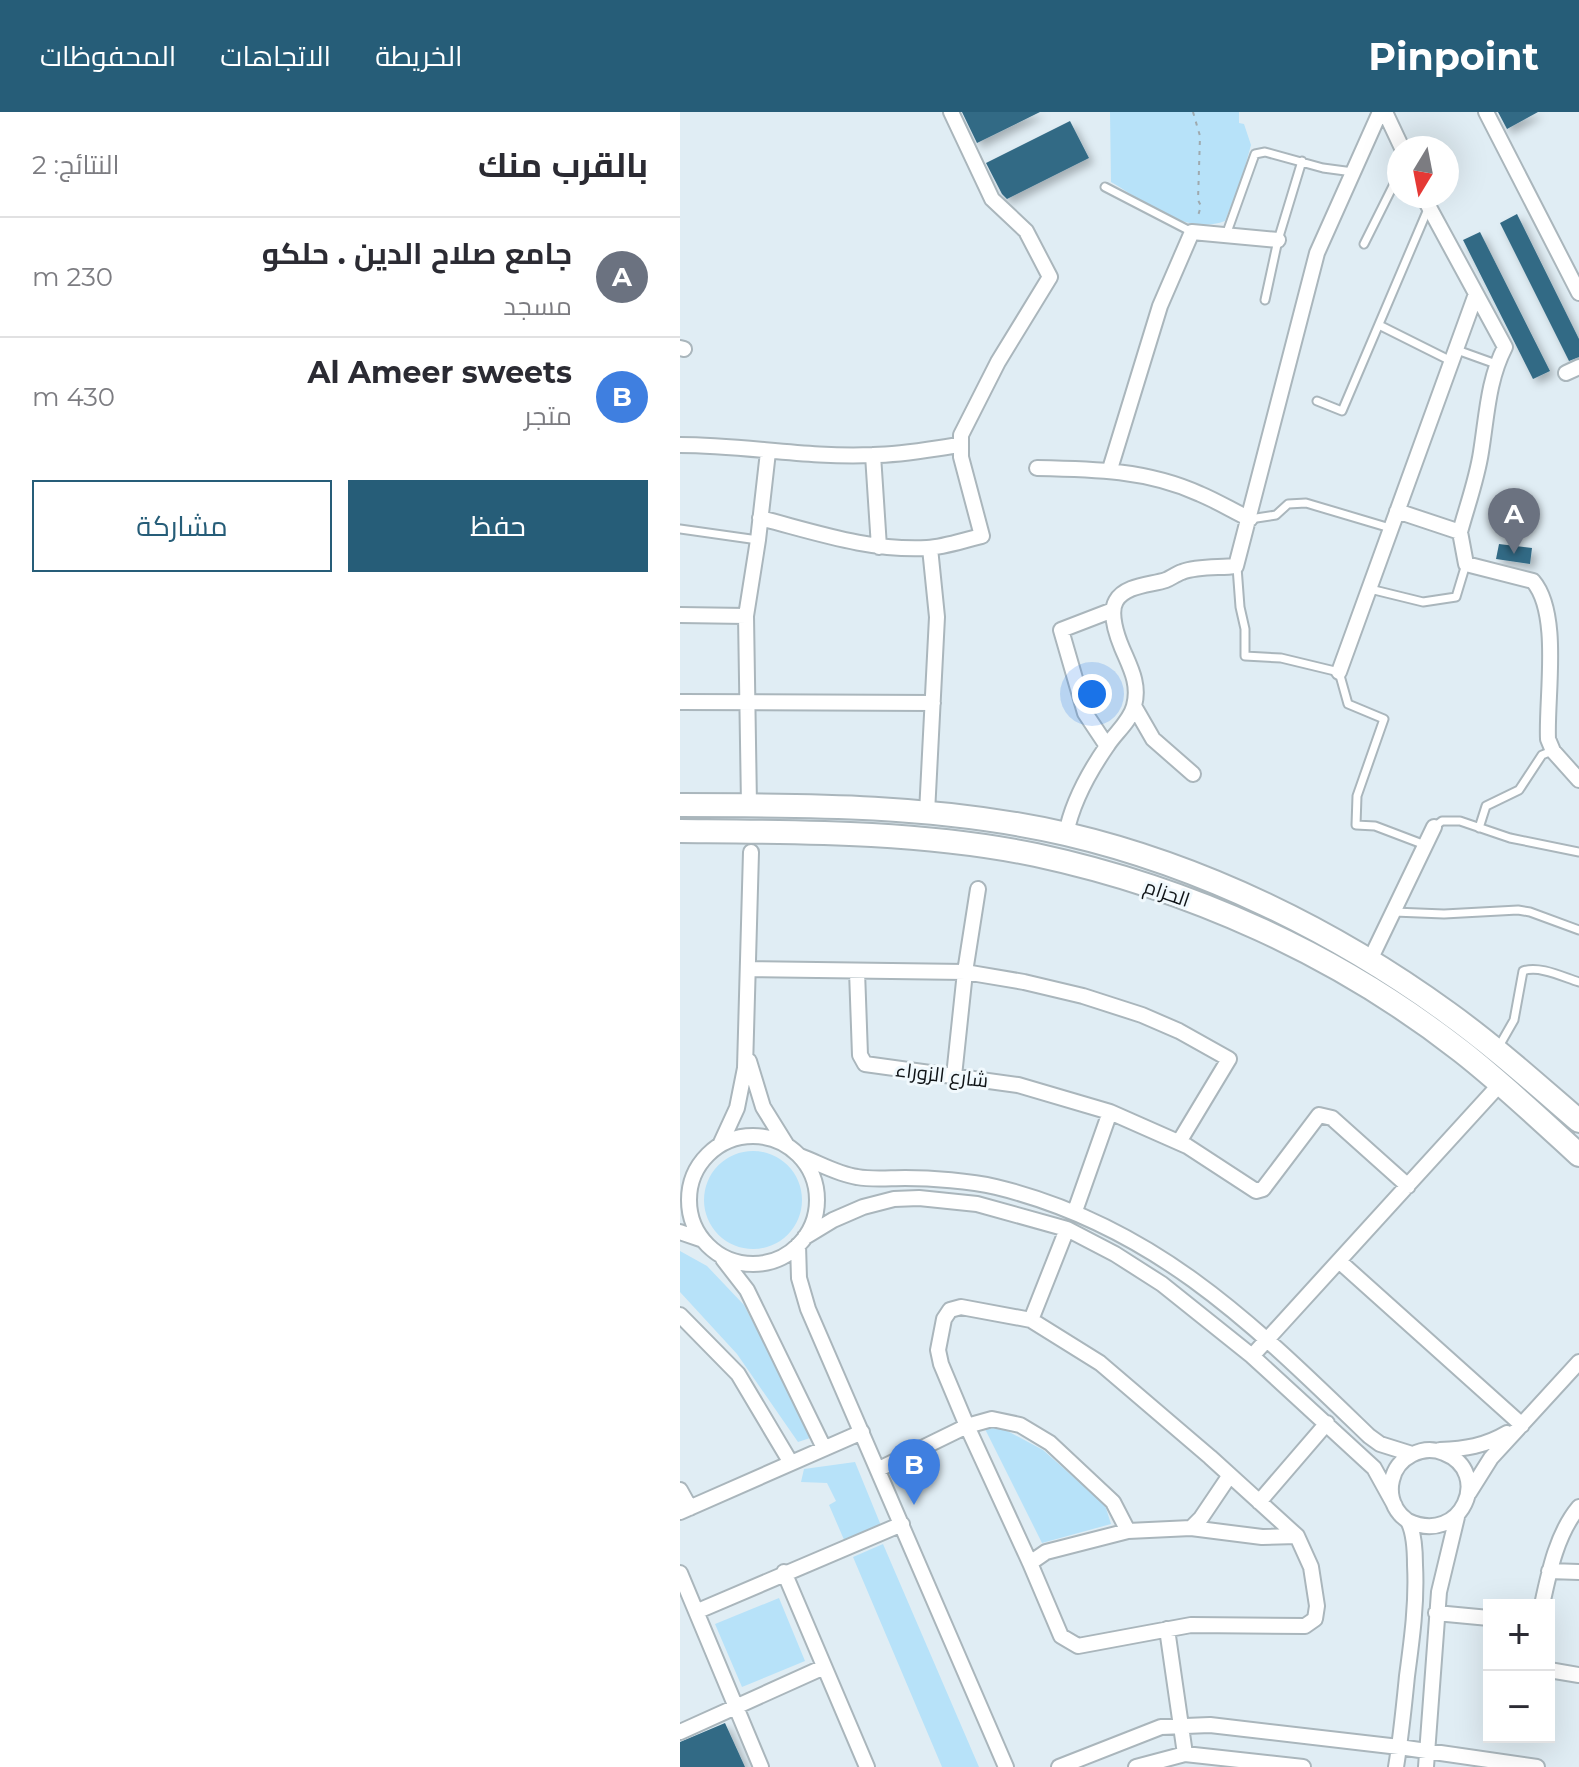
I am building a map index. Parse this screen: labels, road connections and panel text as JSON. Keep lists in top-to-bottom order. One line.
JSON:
{"streets":{"main road":["الحزام"],"street":["شارع الزوراء"]},"north":"bottom","page":{"header":"Pinpoint","nav":["الخريطة","الاتجاهات","المحفوظات"],"heading":["بالقرب منك","النتائج: 2"],"list":[{"mark":"A","name":"جامع صلاح الدين . حلكو","note":"مسجد","value":"230 m"},{"mark":"B","name":"Al Ameer sweets","note":"متجر","value":"430 m"}],"buttons":["حفظ","مشاركة"],"pins":["A","B"],"map_buttons":["+","−"]}}
